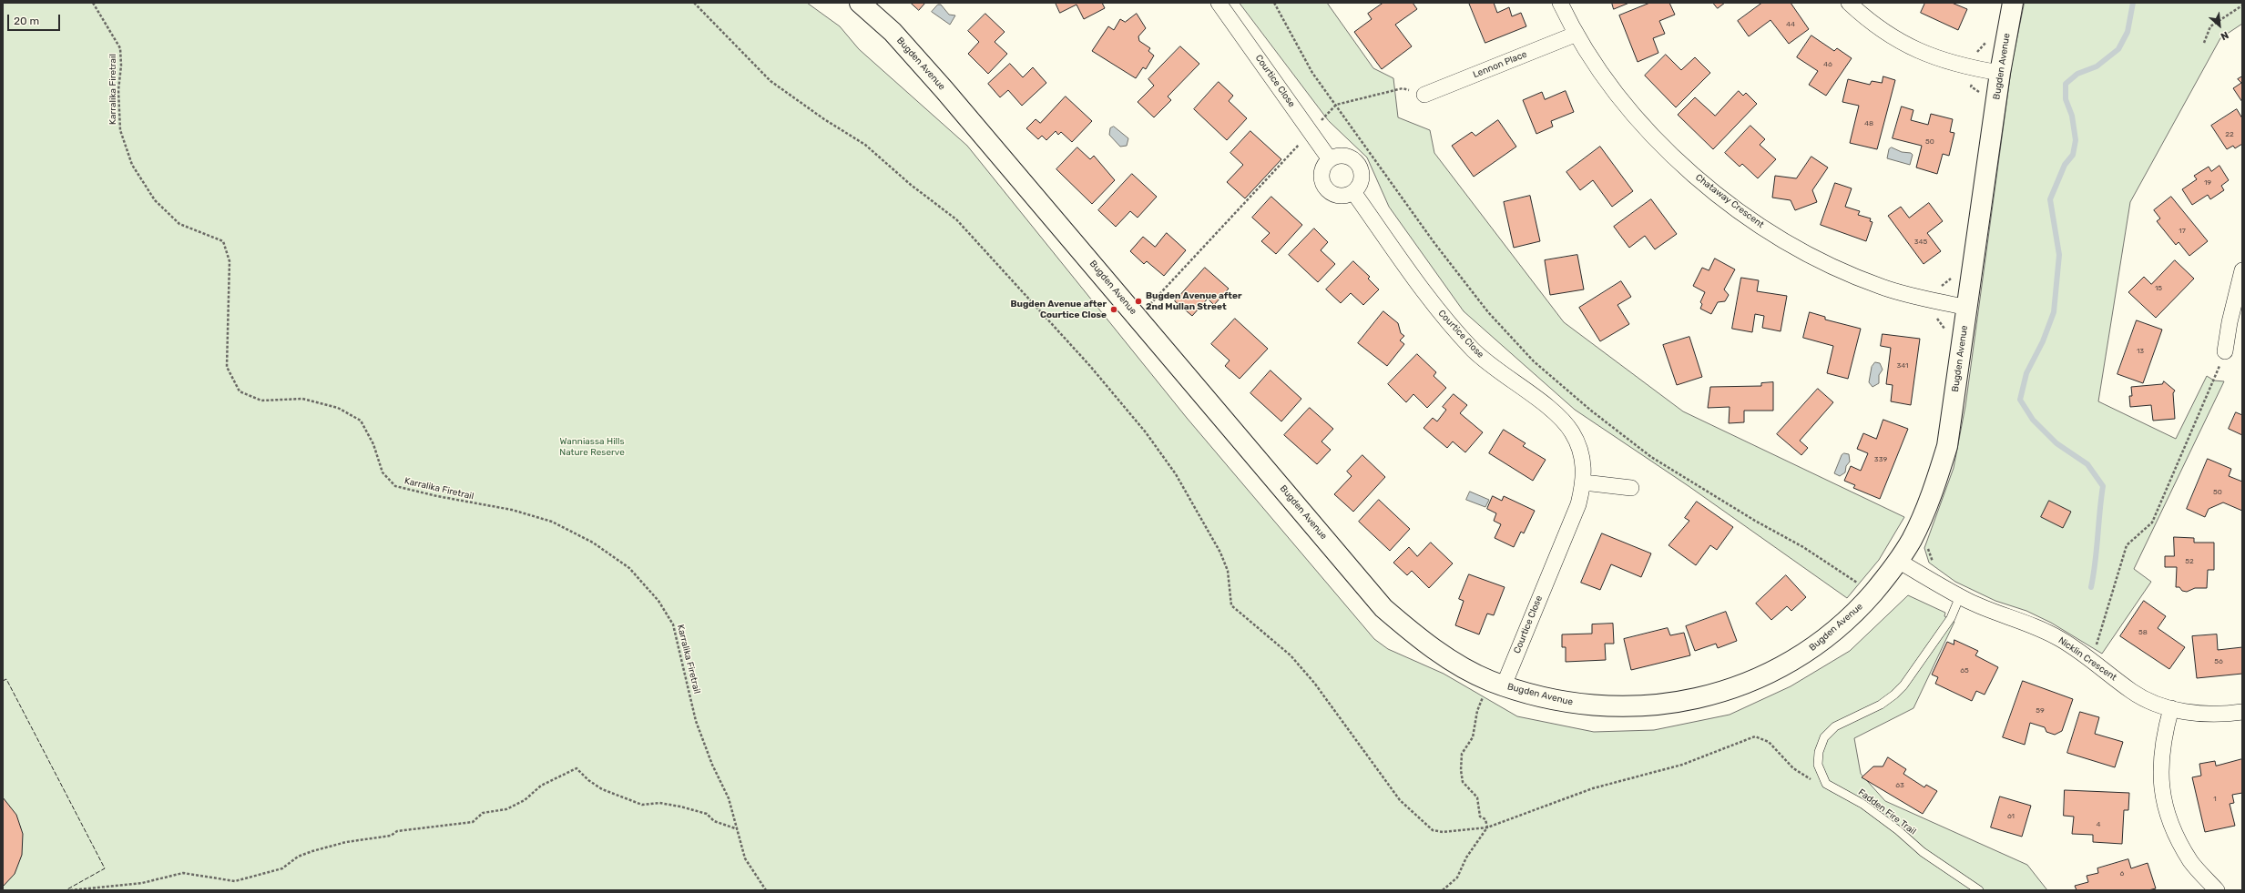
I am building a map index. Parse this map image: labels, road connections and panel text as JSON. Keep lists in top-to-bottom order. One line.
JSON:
{"streets":{"street":["Bugden Avenue","Lennon Place","Courtice Close","Chataway Crescent","Nicklin Crescent"],"lane":["Fadden Fire Trail"],"path":["Karralika Firetrail"]},"crossings":[["Bugden Avenue","Courtice Close"],["Bugden Avenue","Chataway Crescent"],["Bugden Avenue","Nicklin Crescent"],["Lennon Place","Chataway Crescent"]],"parks":["Wanniassa Hills Nature Reserve"],"places":["Bugden Avenue after 2nd Mullan Street","Bugden Avenue after Courtice Close"],"house_numbers":["44","46","48","22","50","19","17","345","15","13","341","339","50","52","58","56","65","59","63","1","61","4","6"],"scale_bar":"20 m","north":"bottom right"}
